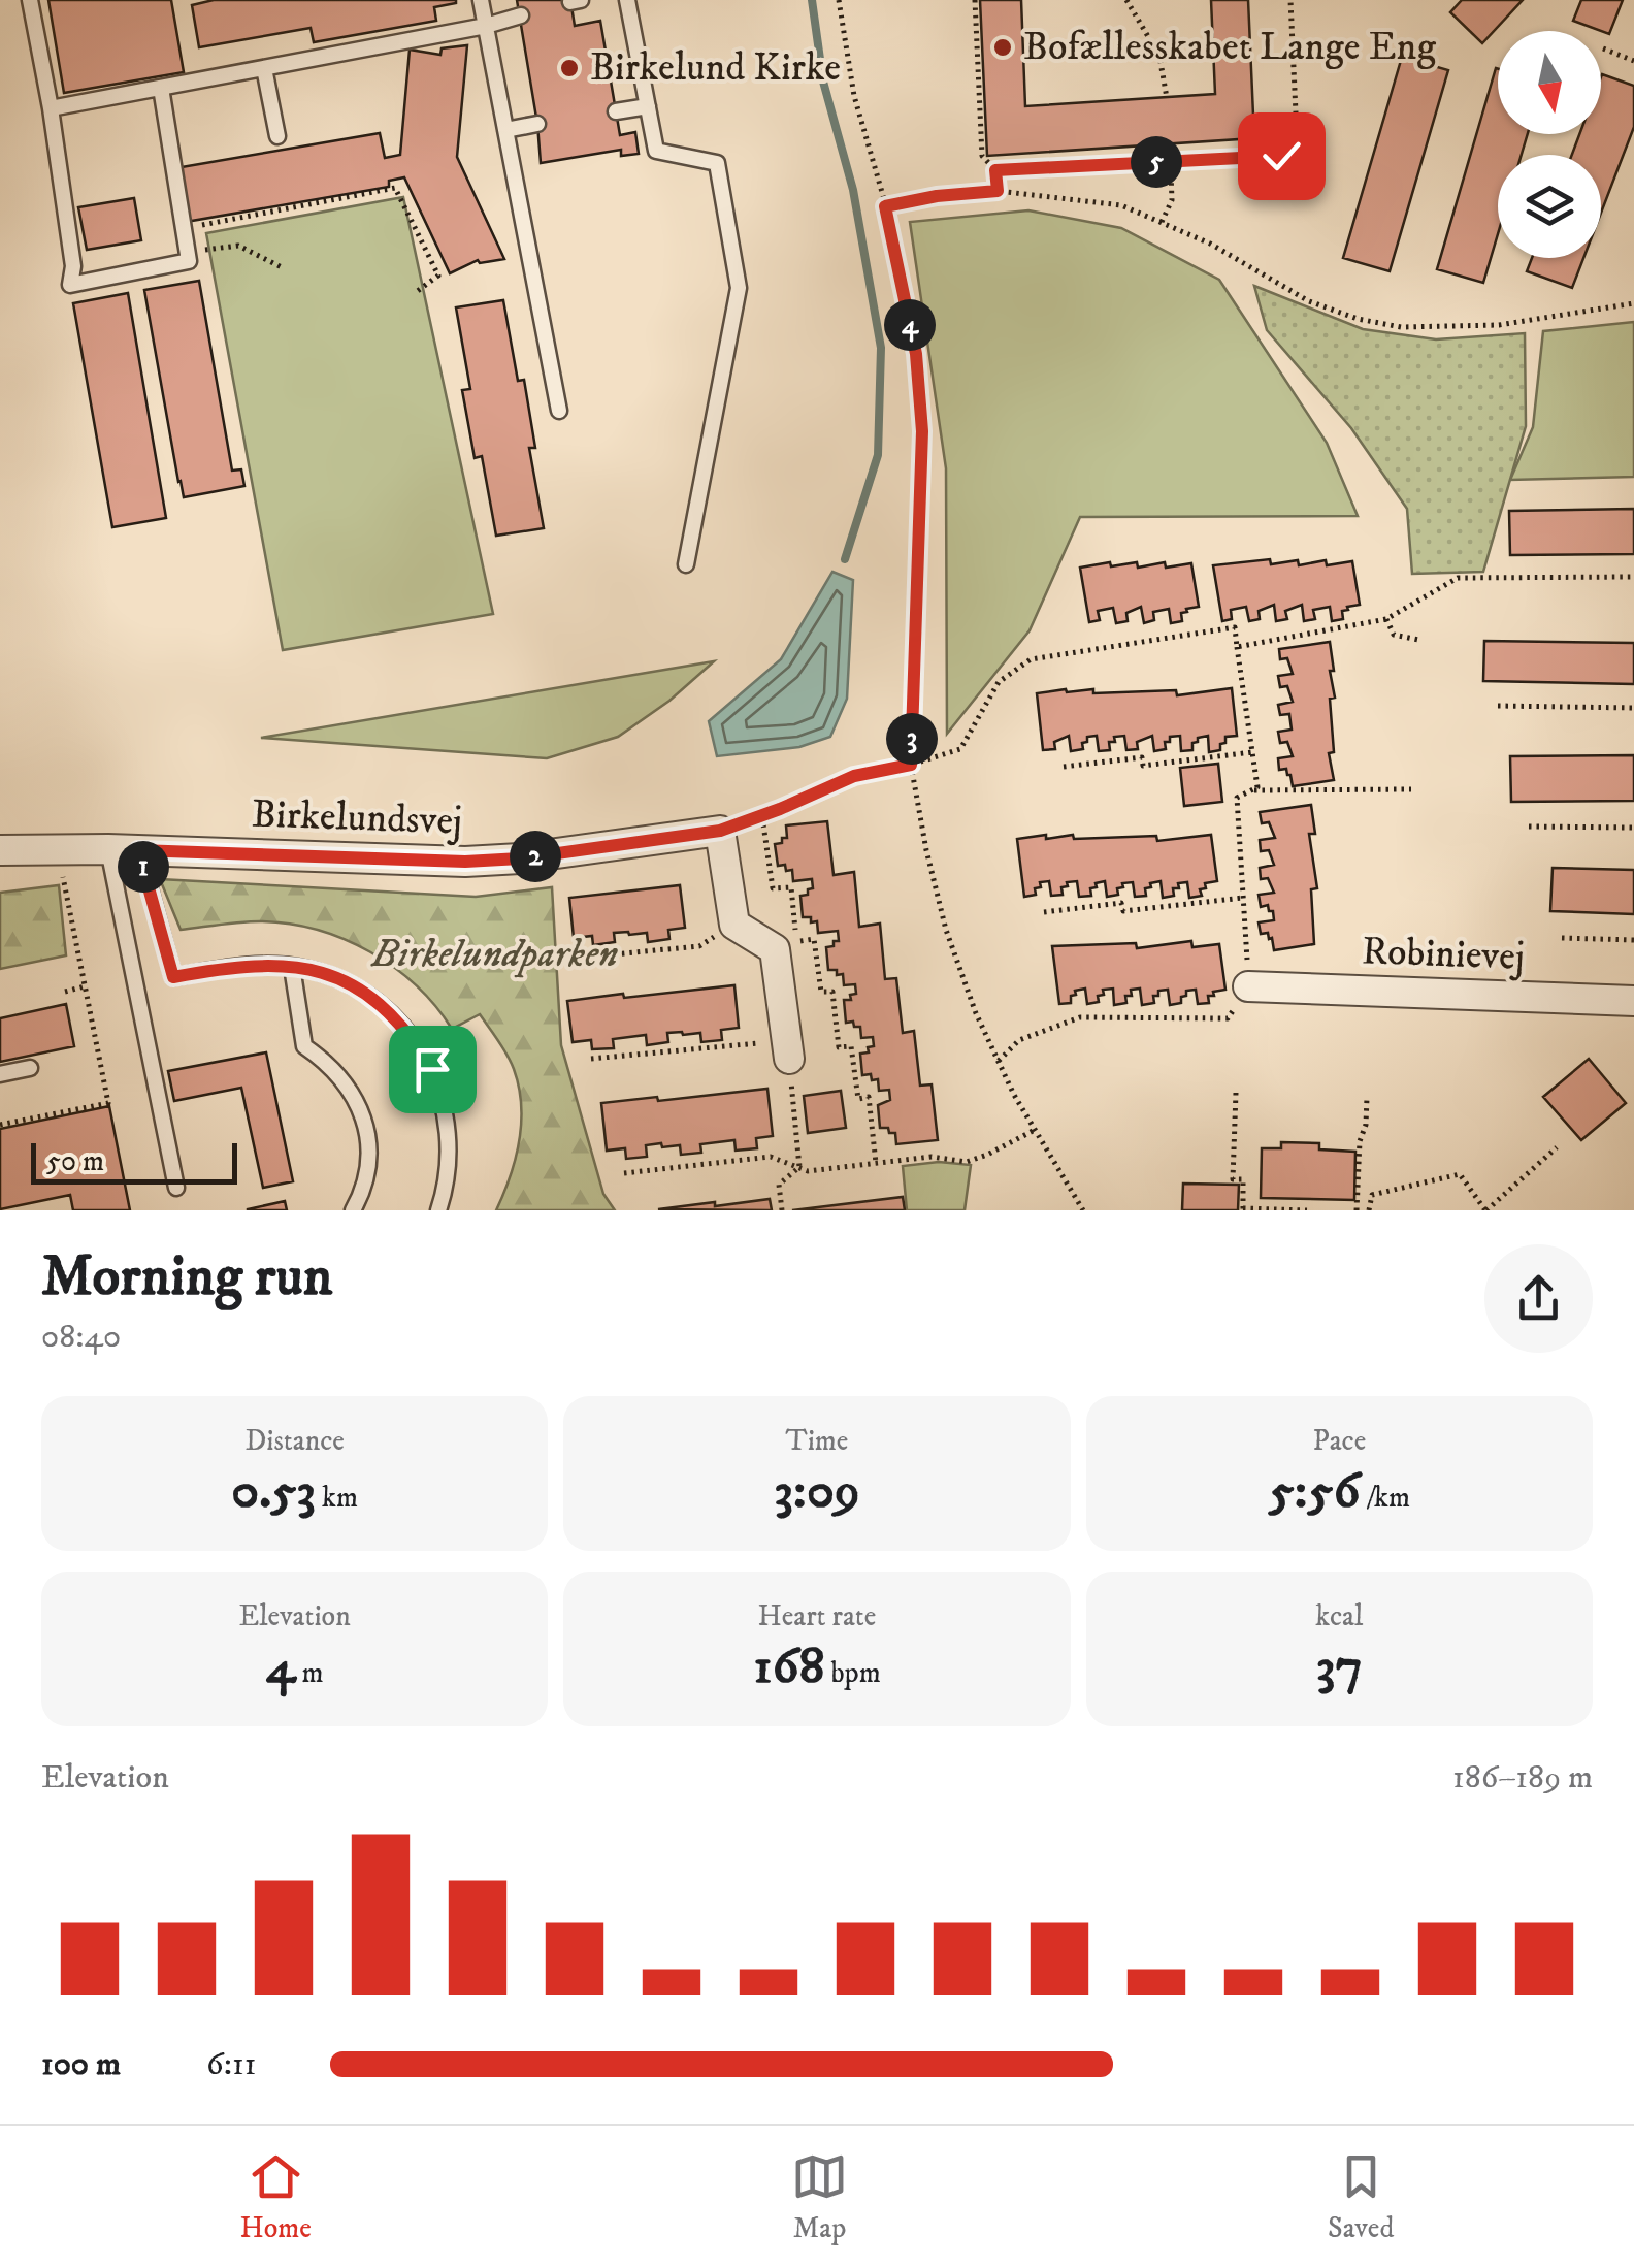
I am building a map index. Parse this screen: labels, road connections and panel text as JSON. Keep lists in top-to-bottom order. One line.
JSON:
{"streets":{"street":["Birkelundsvej","Robinievej"]},"parks":["Birkelundparken"],"places":["Bofællesskabet Lange Eng","Birkelund Kirke"],"scale_bar":"50 m","north":"bottom","page":{"pins":["5","4","3","2","1"],"scale":"50 m","heading":["Morning run","08:40"],"stats":[["Distance","0.53 km"],["Time","3:09"],["Pace","5:56 /km"],["Elevation","4 m"],["Heart rate","168 bpm"],["kcal","37"]],"chart":["Elevation","186–189 m"],"list":[{"name":"100 m","note":"6:11"}],"tabs":["Home","Map","Saved"]}}
